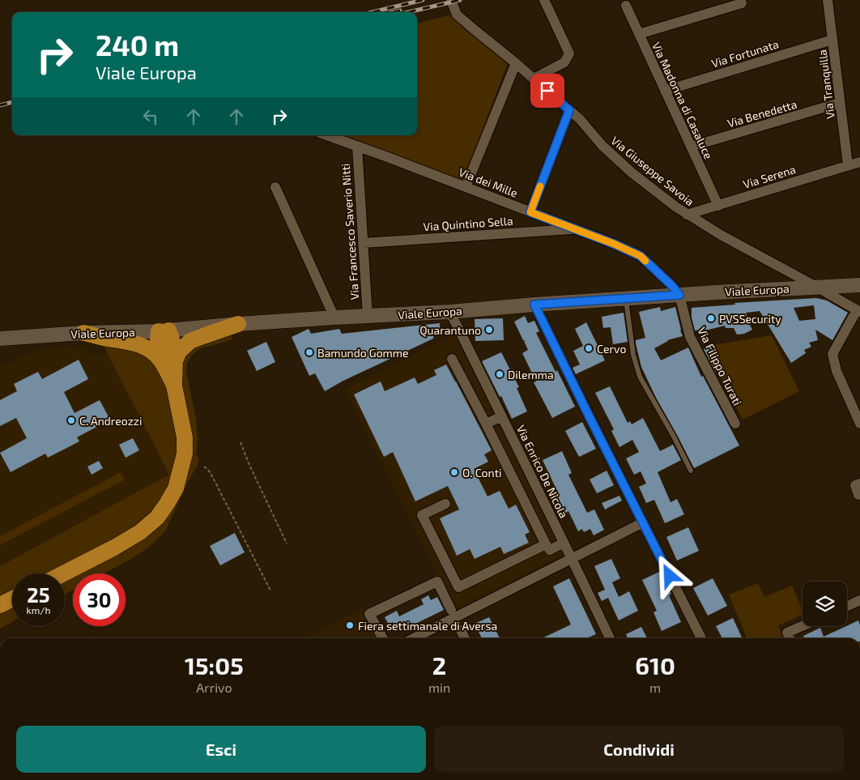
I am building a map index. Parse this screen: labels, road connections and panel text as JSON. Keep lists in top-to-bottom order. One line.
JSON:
{"streets":{"main road":["Viale Europa"],"street":["Via Fortunata","Via Tranquilla","Via Madonna di Casaluce","Via Benedetta","Via Giuseppe Savoia","Via Serena","Via dei Mille","Via Quintino Sella","Via Francesco Saverio Nitti","Via Filippo Turati","Via Enrico De Nicola"]},"crossings":[["Via Fortunata","Via Tranquilla"],["Via Fortunata","Via Madonna di Casaluce"],["Via Tranquilla","Via Benedetta"],["Via Tranquilla","Via Serena"],["Via Madonna di Casaluce","Via Benedetta"],["Via Madonna di Casaluce","Via Serena"],["Via Giuseppe Savoia","Via Serena"],["Via Giuseppe Savoia","Viale Europa"],["Via dei Mille","Via Quintino Sella"],["Via dei Mille","Via Francesco Saverio Nitti"],["Via dei Mille","Viale Europa"],["Via dei Mille","Via Filippo Turati"],["Via Quintino Sella","Via Francesco Saverio Nitti"],["Via Francesco Saverio Nitti","Viale Europa"],["Viale Europa","Via Filippo Turati"],["Viale Europa","Via Enrico De Nicola"]],"places":["PVSSecurity","Quarantuno","Cervo","Bamundo Gomme","Dilemma","C. Andreozzi","O. Conti","Fiera settimanale di Aversa"],"page":{"turn":["240 m","Viale Europa"],"speed":"25 km/h","limit":"30","eta":["15:05","Arrivo","2","min","610","m"],"buttons":["Esci","Condividi"]}}
